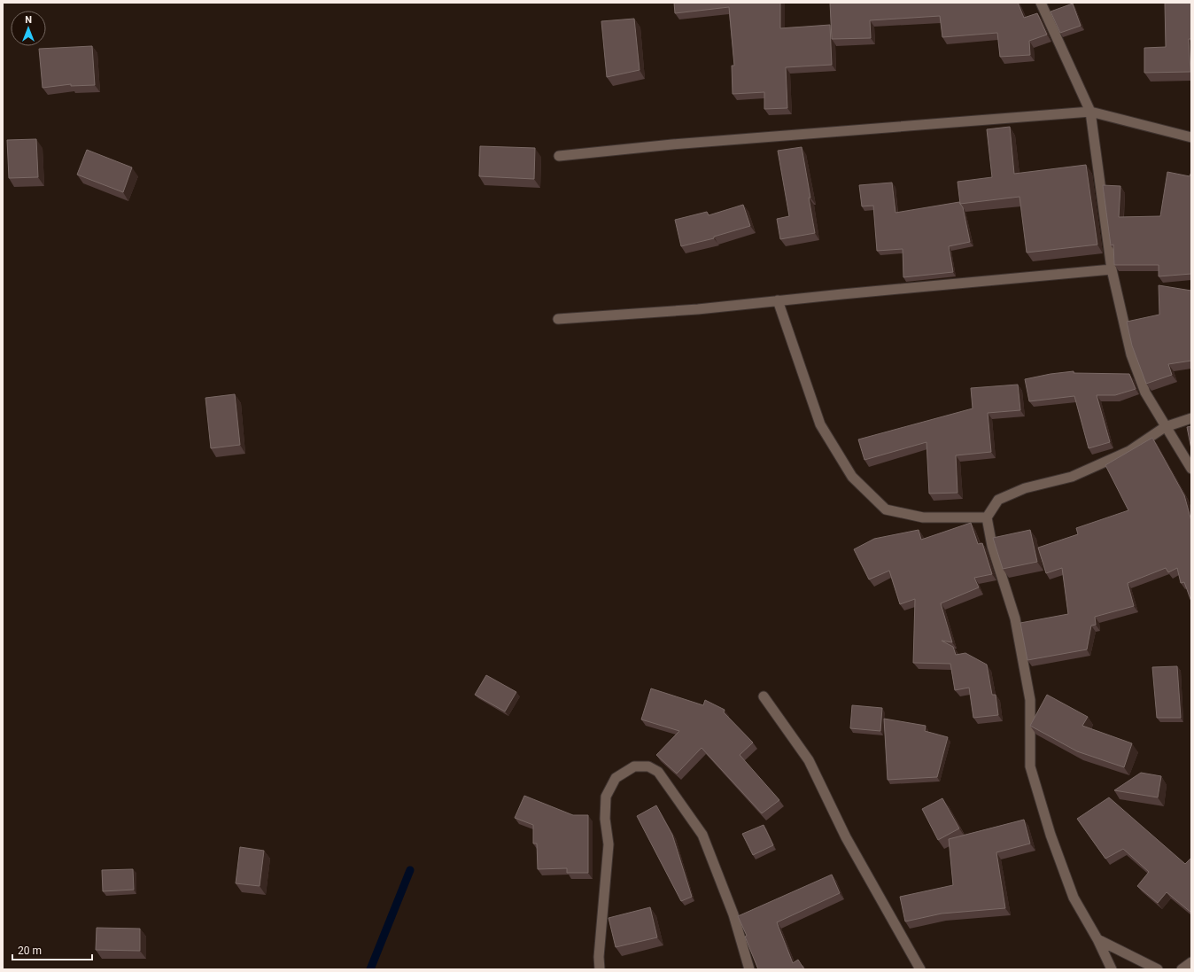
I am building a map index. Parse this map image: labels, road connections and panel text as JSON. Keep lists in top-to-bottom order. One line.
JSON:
{"scale_bar":"20 m","north":"top"}
